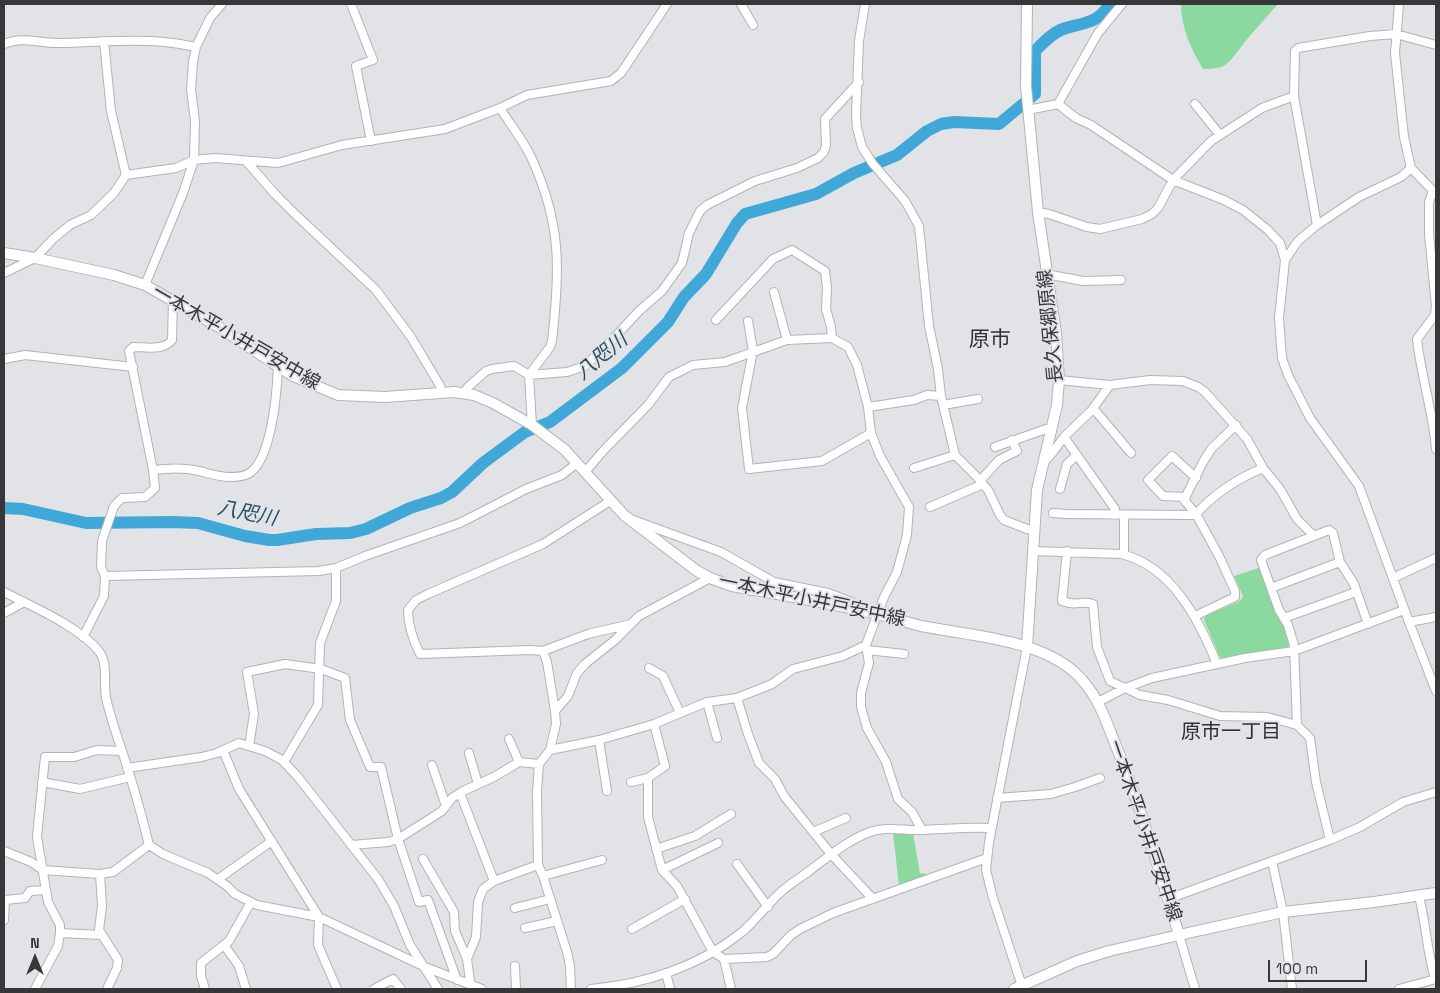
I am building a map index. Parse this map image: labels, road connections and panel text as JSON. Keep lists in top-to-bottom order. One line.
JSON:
{"streets":{"main road":["長久保郷原線","一本木平小井戸安中線"]},"crossings":[["長久保郷原線","一本木平小井戸安中線"]],"districts":["原市","原市一丁目"],"water":["八咫川"],"scale_bar":"100 m","north":"top"}
